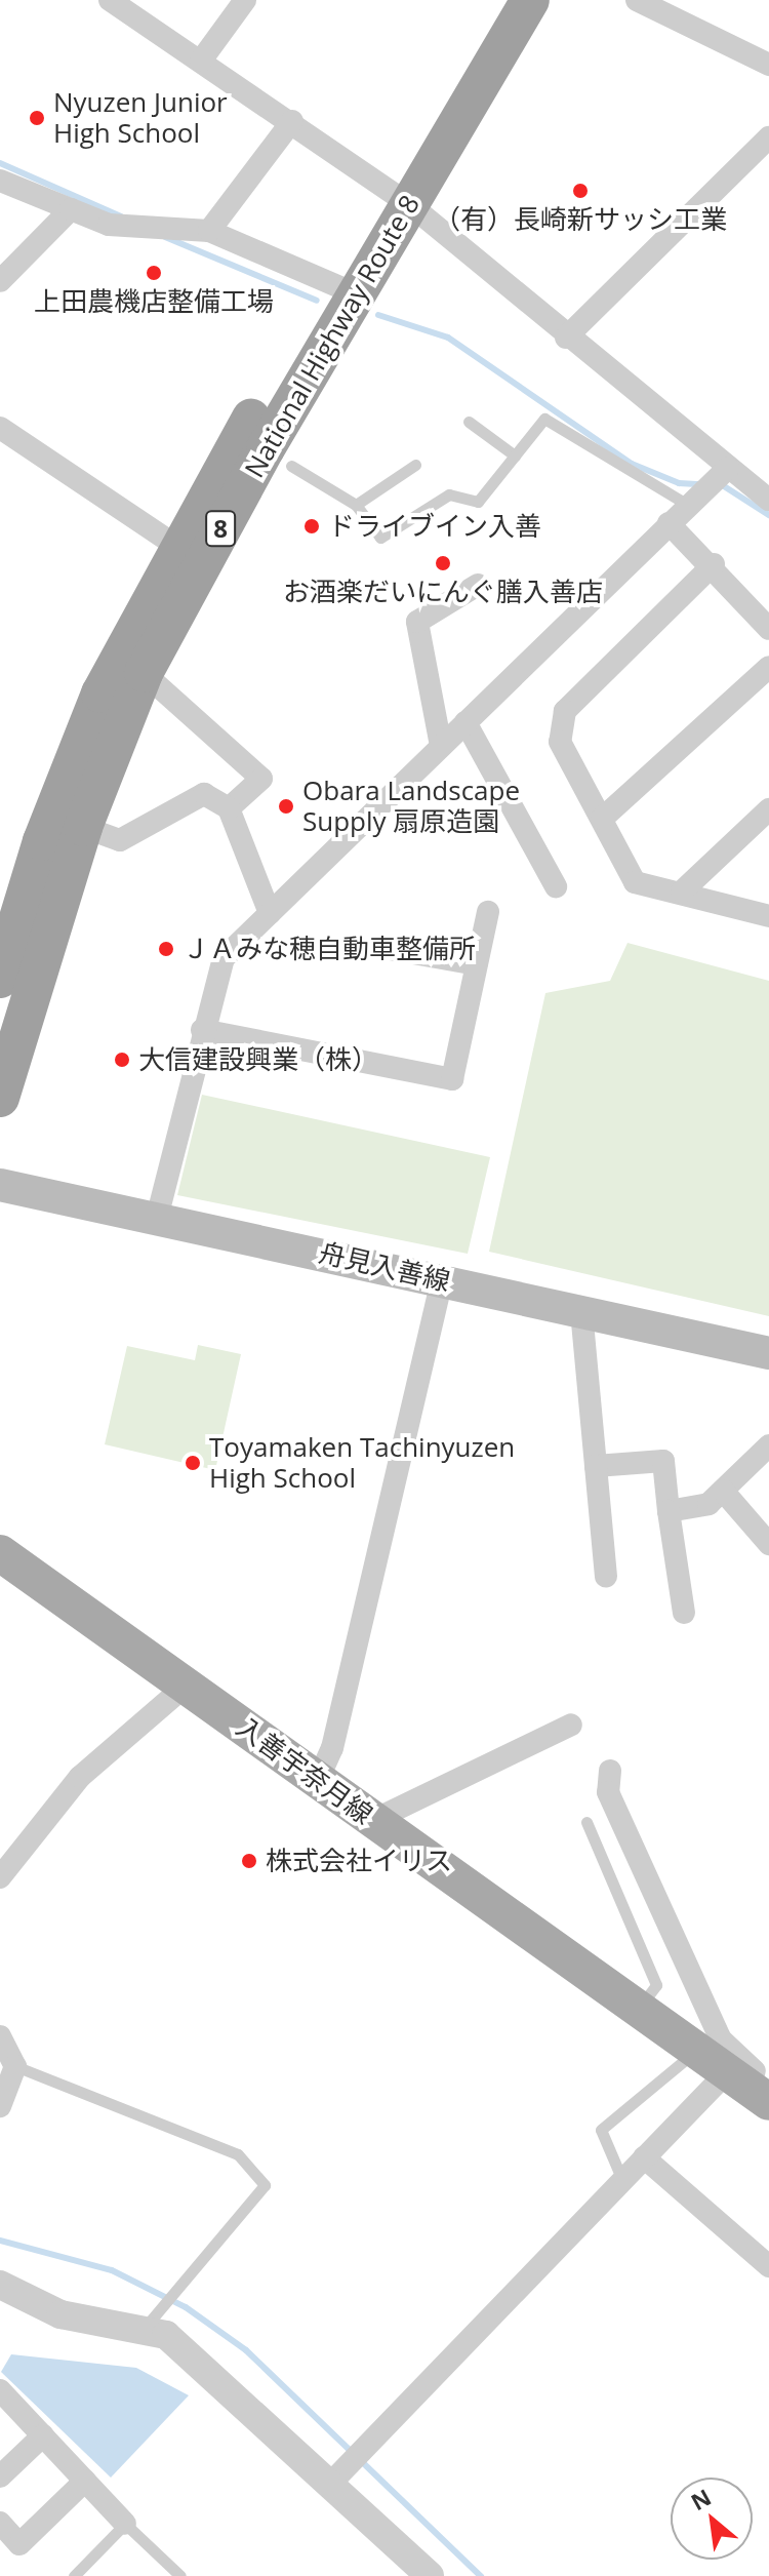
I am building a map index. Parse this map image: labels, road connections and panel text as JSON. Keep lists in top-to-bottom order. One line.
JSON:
{"streets":{"highway":["National Highway Route 8","8"],"main road":["舟見入善線","入善宇奈月線"]},"places":["Nyuzen Junior High School","（有）長崎新サッシ工業","上田農機店整備工場","ドライブイン入善","お酒楽だいにんぐ膳入善店","Obara Landscape Supply 扇原造園","ＪＡみな穂自動車整備所","大信建設興業（株）","Toyamaken Tachinyuzen High School","株式会社イリス"],"north":"top left"}
